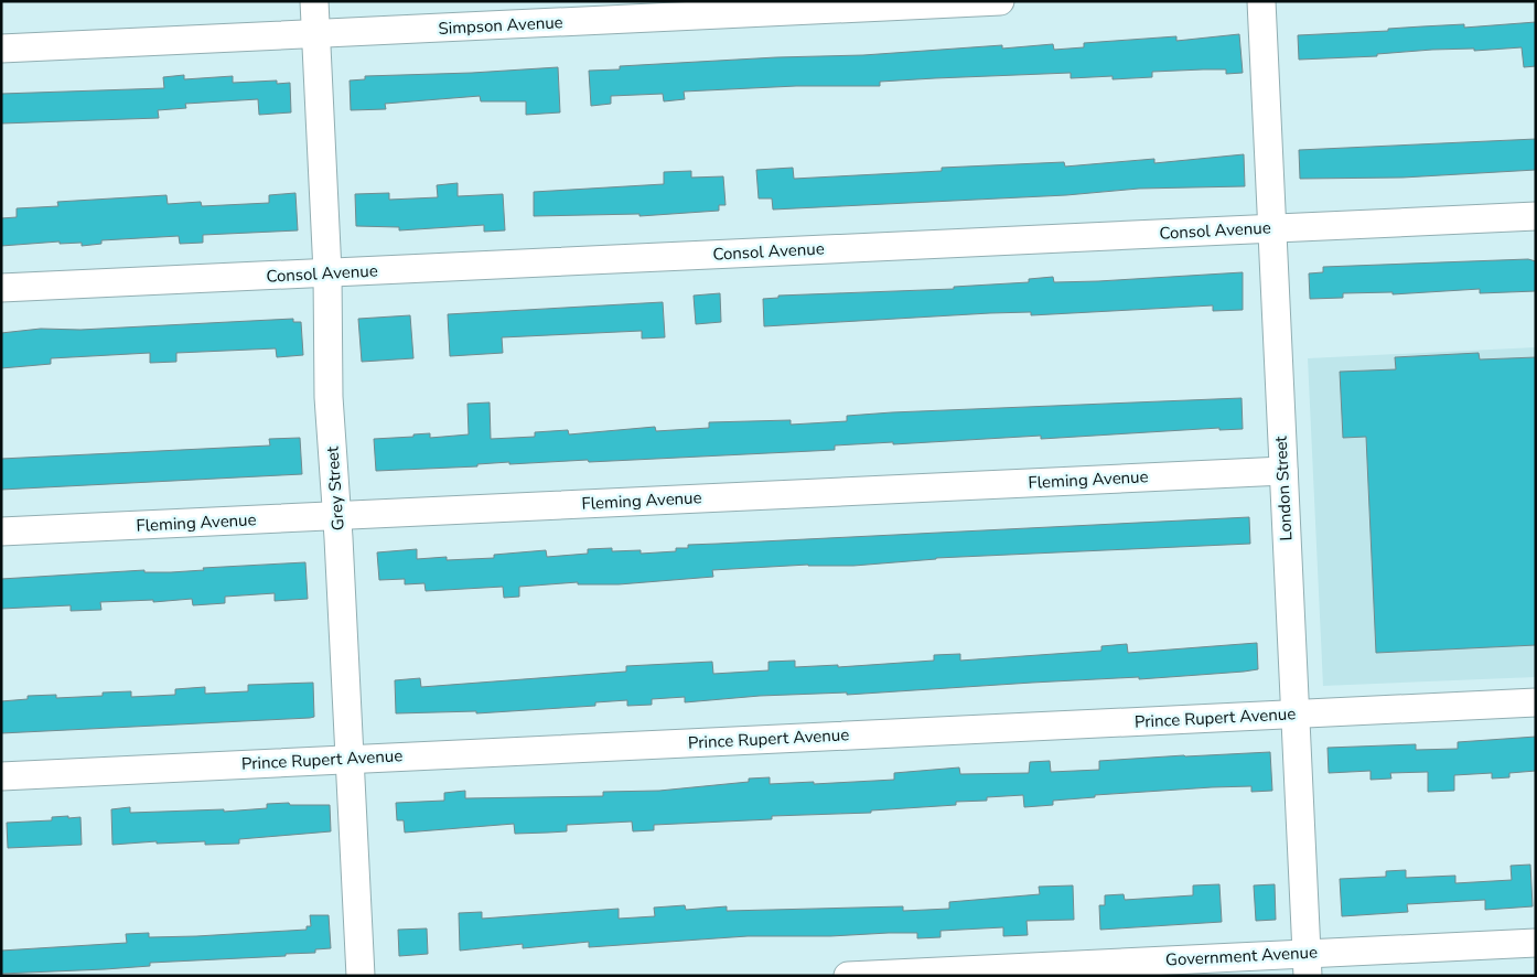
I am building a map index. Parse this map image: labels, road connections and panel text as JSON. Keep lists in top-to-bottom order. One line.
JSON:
{"streets":{"street":["Simpson Avenue","Consol Avenue","Fleming Avenue","Grey Street","London Street","Prince Rupert Avenue","Government Avenue"]},"crossings":[["Simpson Avenue","Grey Street"],["Consol Avenue","Grey Street"],["Consol Avenue","London Street"],["Fleming Avenue","Grey Street"],["Fleming Avenue","London Street"],["Grey Street","Prince Rupert Avenue"],["London Street","Prince Rupert Avenue"],["London Street","Government Avenue"]]}
